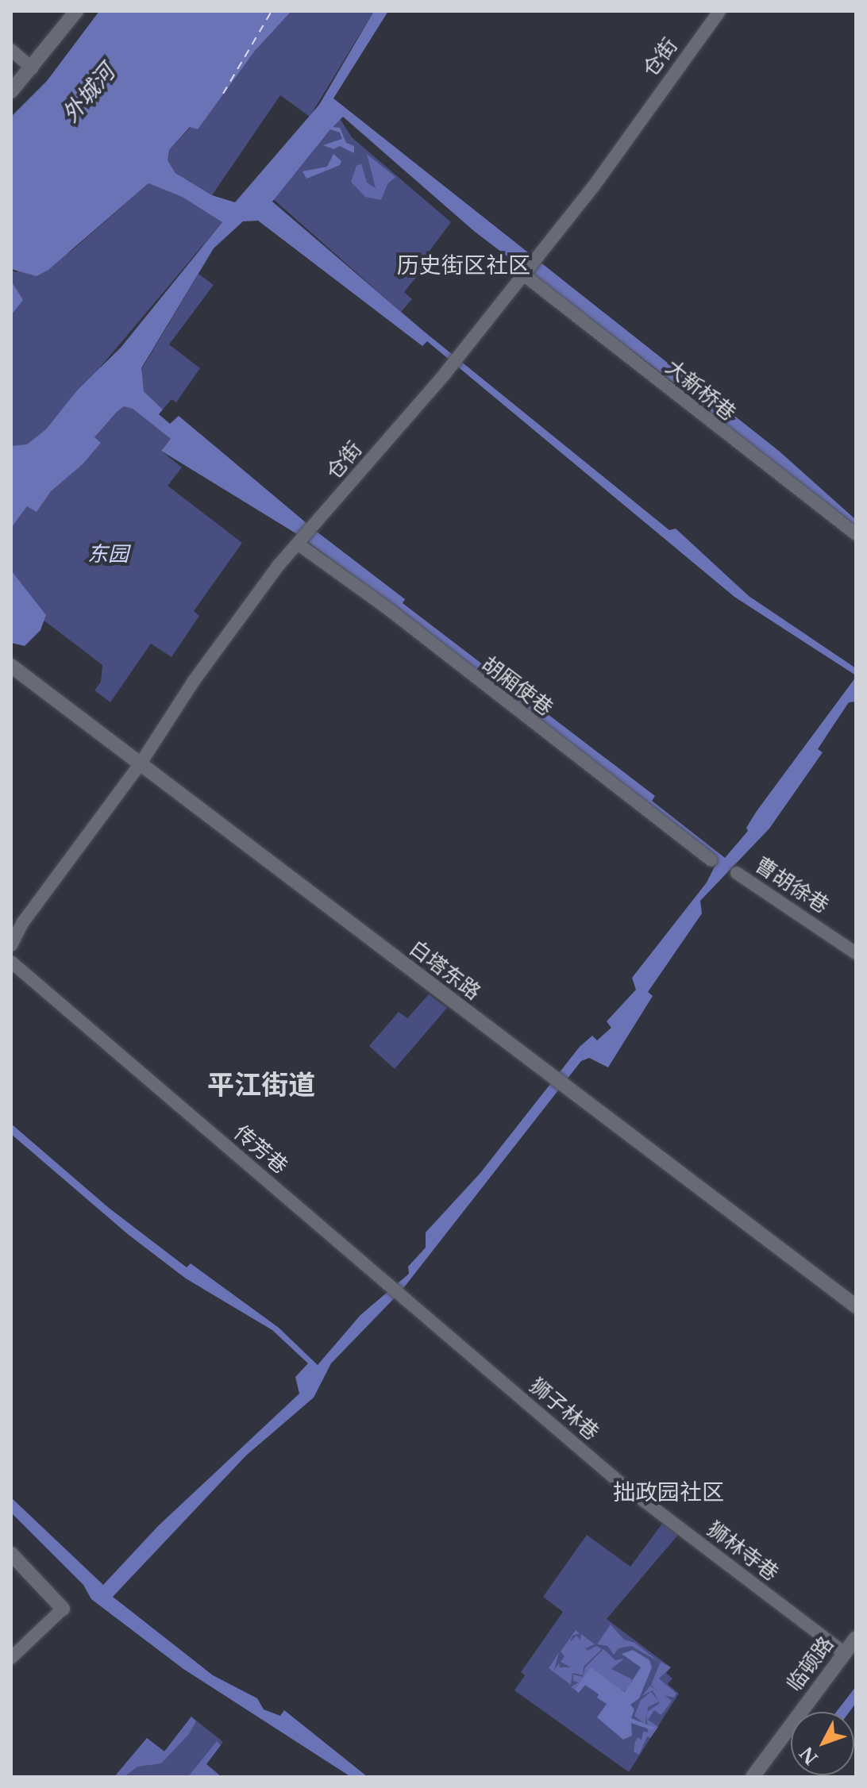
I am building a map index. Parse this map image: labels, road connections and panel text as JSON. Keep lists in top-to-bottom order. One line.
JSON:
{"streets":{"main road":["白塔东路","临顿路"],"street":["仓街","大新桥巷","胡厢使巷","曹胡徐巷","传芳巷","狮子林巷","狮林寺巷"]},"crossings":[["仓街","大新桥巷"],["仓街","胡厢使巷"],["仓街","白塔东路"],["传芳巷","狮子林巷"],["狮子林巷","狮林寺巷"],["狮林寺巷","临顿路"]],"districts":["历史街区社区","平江街道","拙政园社区"],"water":["外城河"],"parks":["东园"],"north":"bottom left"}
